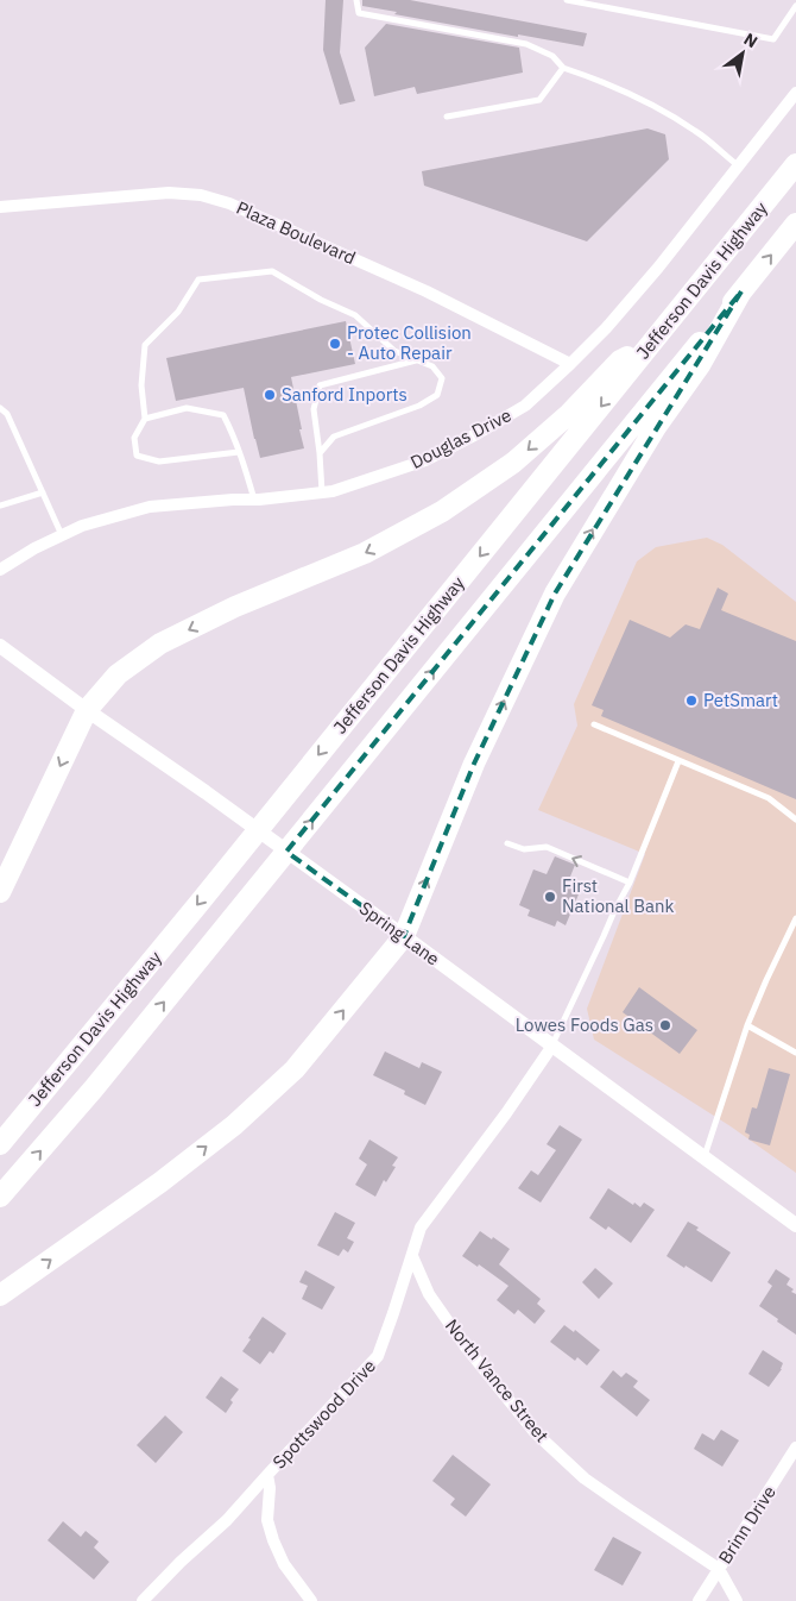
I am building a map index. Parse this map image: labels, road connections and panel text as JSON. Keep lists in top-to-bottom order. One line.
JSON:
{"streets":{"highway":["Jefferson Davis Highway"],"street":["Plaza Boulevard","Douglas Drive","Spring Lane","North Vance Street","Spottswood Drive","Brinn Drive"]},"crossings":[["Plaza Boulevard","Douglas Drive"],["Spring Lane","Spottswood Drive"],["North Vance Street","Spottswood Drive"],["North Vance Street","Brinn Drive"]],"places":["Protec Collision - Auto Repair","Sanford Inports","PetSmart","First National Bank","Lowes Foods Gas"],"north":"top right"}
